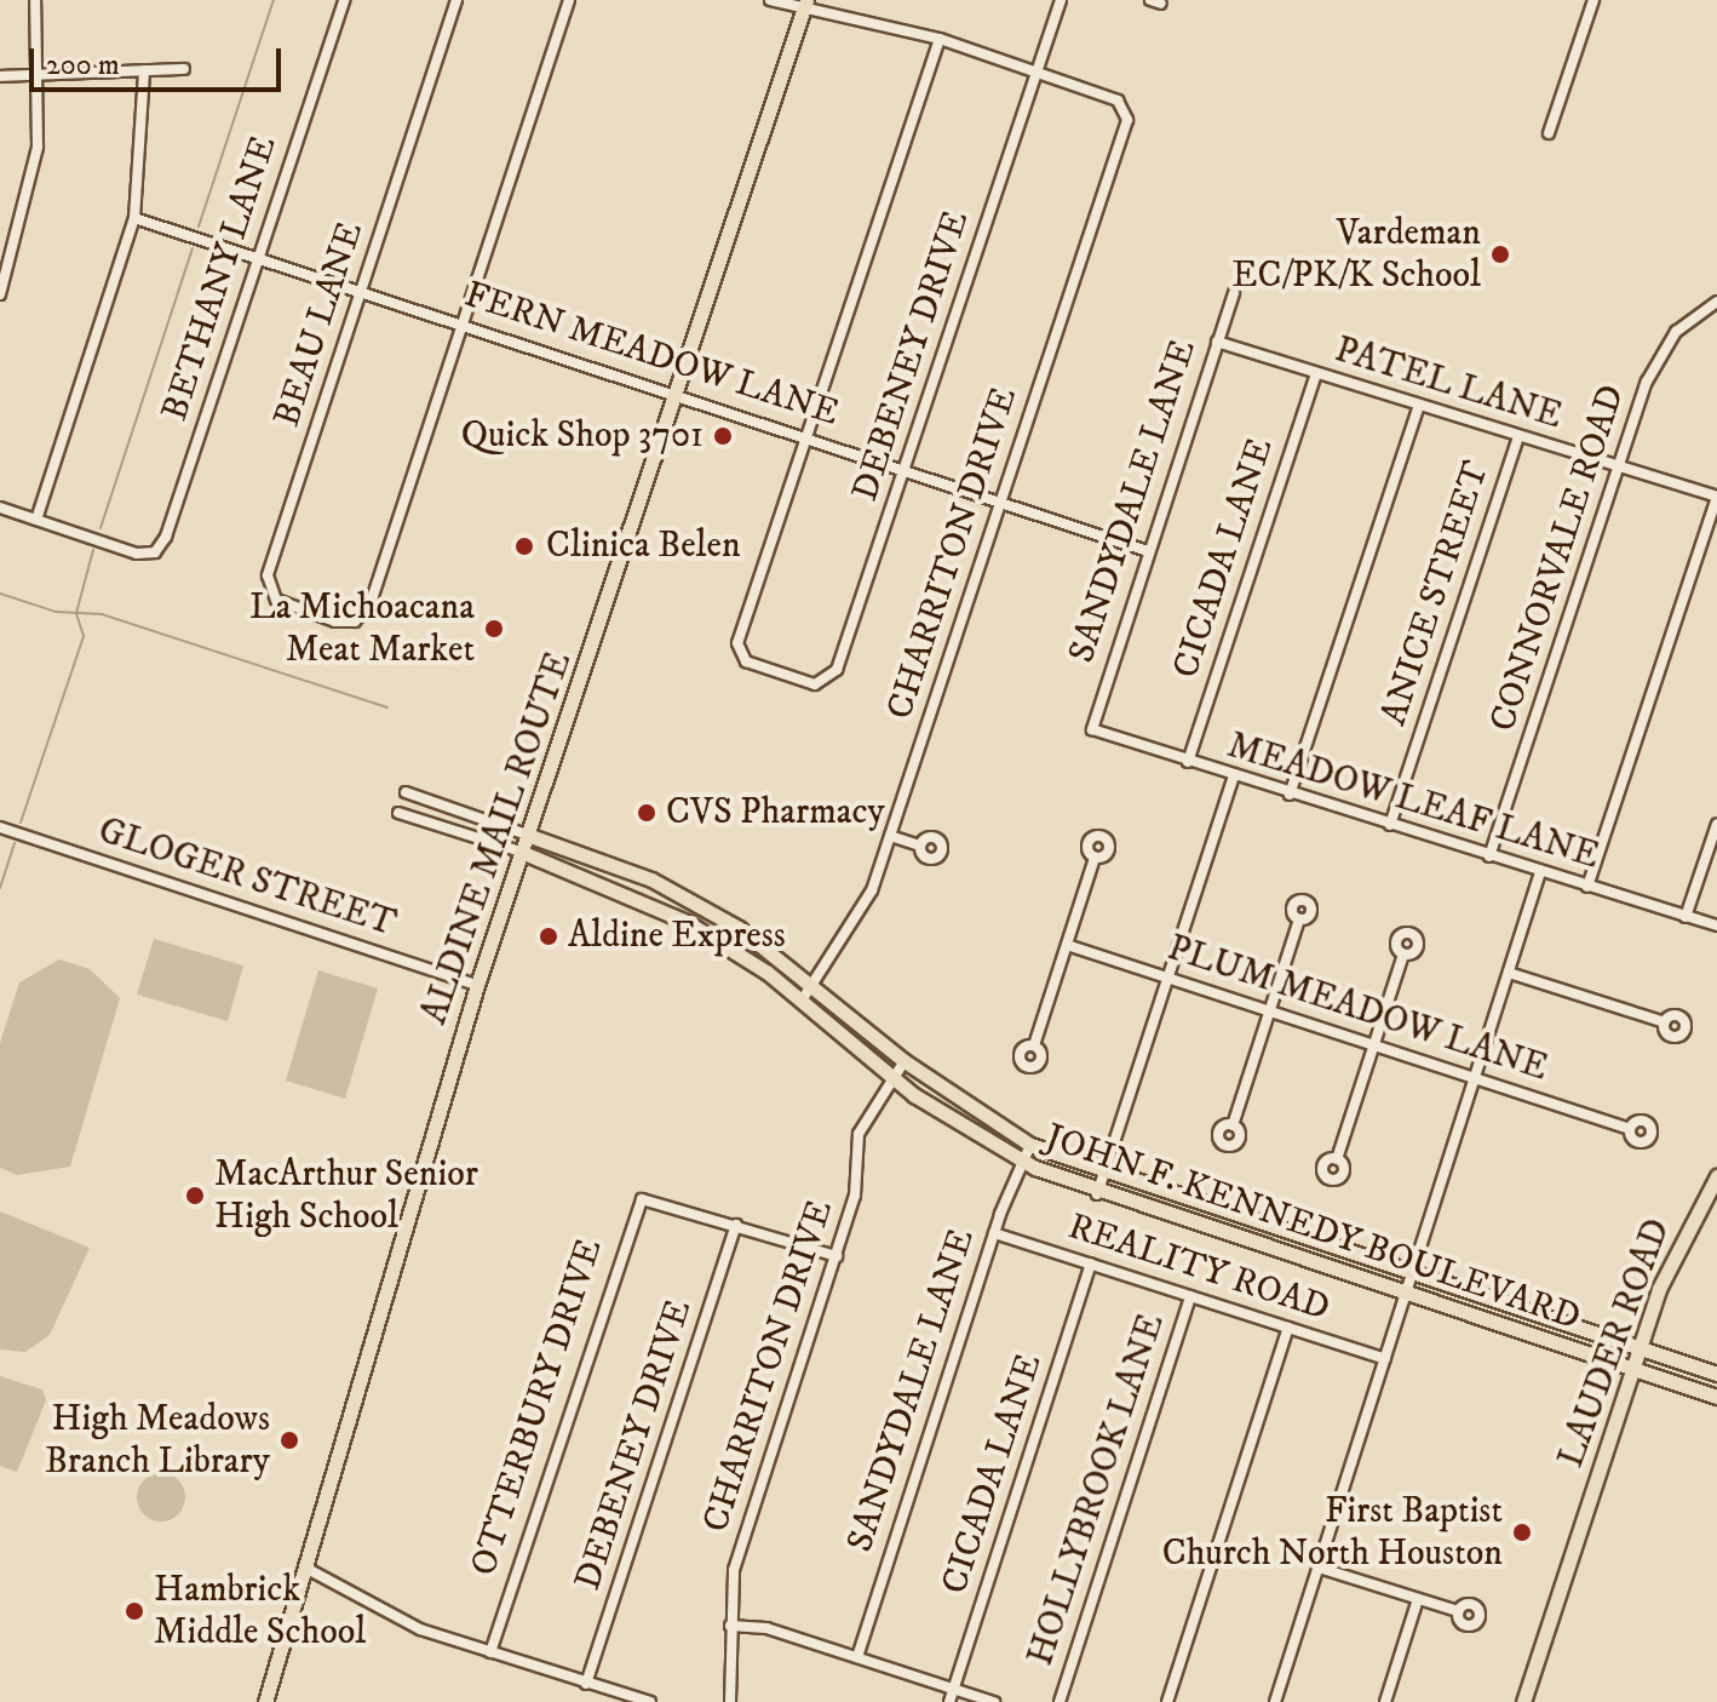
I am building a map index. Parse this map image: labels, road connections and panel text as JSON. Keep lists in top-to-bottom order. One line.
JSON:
{"streets":{"main road":["ALDINE MAIL ROUTE","JOHN F. KENNEDY BOULEVARD","LAUDER ROAD"],"street":["BETHANY LANE","BEAU LANE","FERN MEADOW LANE","DEBENEY DRIVE","PATEL LANE","SANDYDALE LANE","CHARRITON DRIVE","CICADA LANE","CONNORVALE ROAD","ANICE STREET","MEADOW LEAF LANE","GLOGER STREET","PLUM MEADOW LANE","REALITY ROAD","OTTERBURY DRIVE","HOLLYBROOK LANE"]},"crossings":[["BETHANY LANE","FERN MEADOW LANE"],["BEAU LANE","FERN MEADOW LANE"],["FERN MEADOW LANE","DEBENEY DRIVE"],["FERN MEADOW LANE","SANDYDALE LANE"],["FERN MEADOW LANE","CHARRITON DRIVE"],["FERN MEADOW LANE","ALDINE MAIL ROUTE"],["DEBENEY DRIVE","CHARRITON DRIVE"],["DEBENEY DRIVE","OTTERBURY DRIVE"],["PATEL LANE","SANDYDALE LANE"],["PATEL LANE","CICADA LANE"],["PATEL LANE","CONNORVALE ROAD"],["PATEL LANE","ANICE STREET"],["SANDYDALE LANE","MEADOW LEAF LANE"],["SANDYDALE LANE","JOHN F. KENNEDY BOULEVARD"],["SANDYDALE LANE","REALITY ROAD"],["CHARRITON DRIVE","JOHN F. KENNEDY BOULEVARD"],["CICADA LANE","MEADOW LEAF LANE"],["CICADA LANE","REALITY ROAD"],["CONNORVALE ROAD","MEADOW LEAF LANE"],["ANICE STREET","MEADOW LEAF LANE"],["ALDINE MAIL ROUTE","GLOGER STREET"],["ALDINE MAIL ROUTE","JOHN F. KENNEDY BOULEVARD"],["JOHN F. KENNEDY BOULEVARD","LAUDER ROAD"],["REALITY ROAD","HOLLYBROOK LANE"]],"places":["Vardeman EC/PK/K School","Quick Shop 3701","Clinica Belen","La Michoacana Meat Market","CVS Pharmacy","Aldine Express","MacArthur Senior High School","High Meadows Branch Library","First Baptist Church North Houston","Hambrick Middle School"],"scale_bar":"200 m"}
